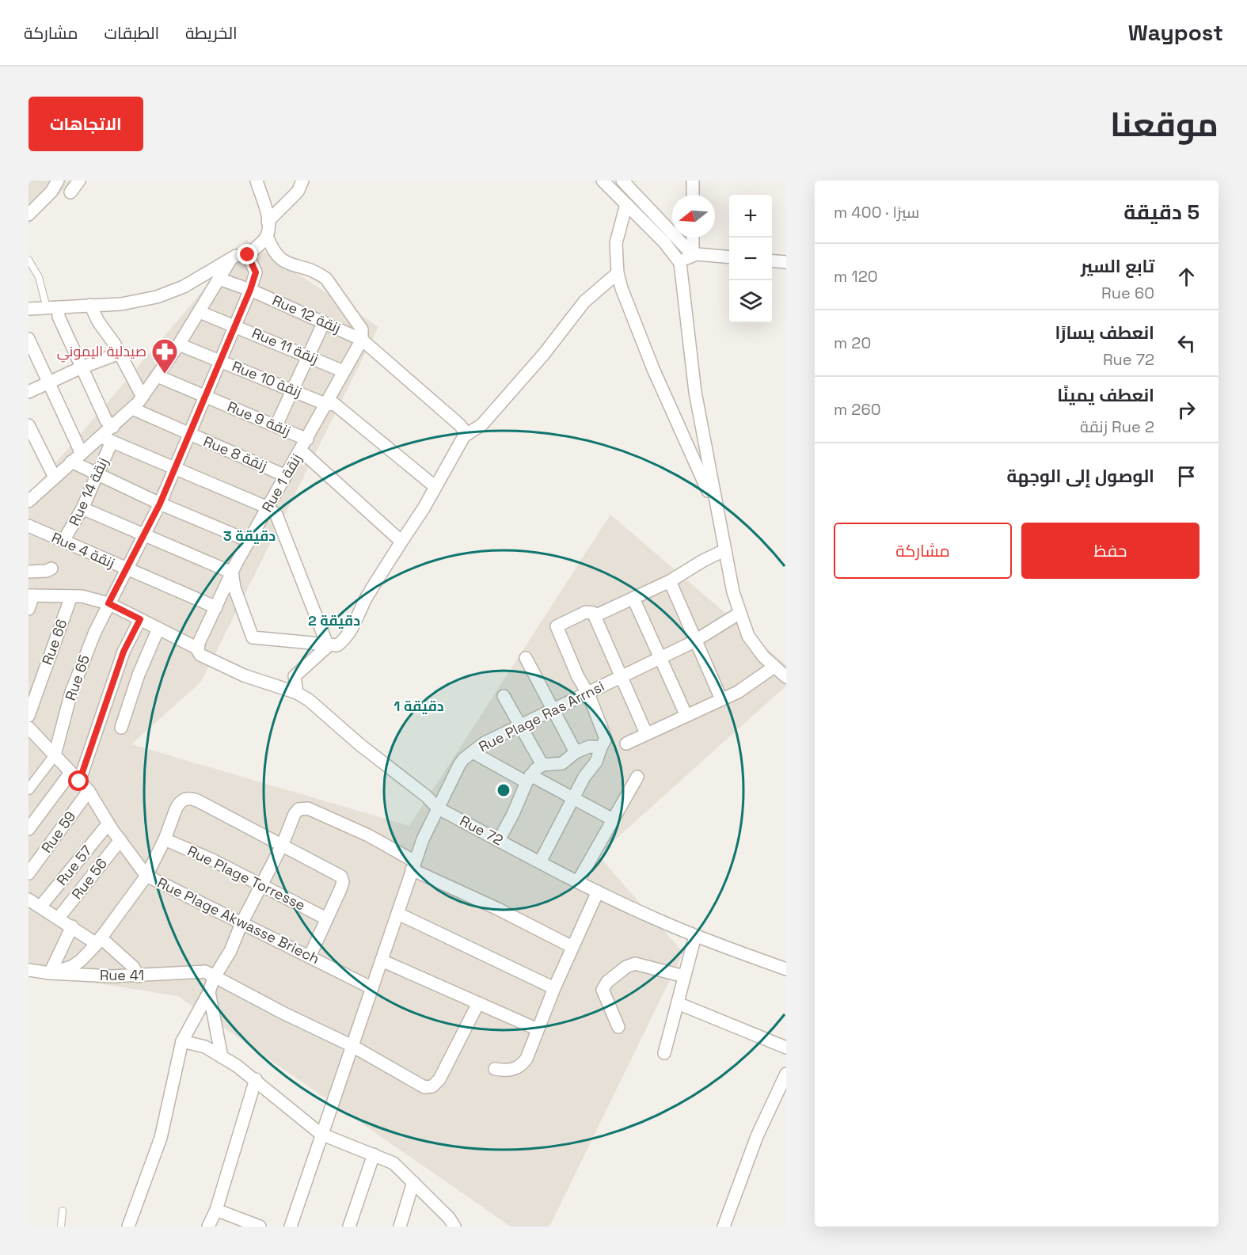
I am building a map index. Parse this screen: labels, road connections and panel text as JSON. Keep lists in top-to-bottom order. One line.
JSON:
{"streets":{"street":["Rue 12 زنقة","Rue 11 زنقة","Rue 10 زنقة","Rue 9 زنقة","Rue 8 زنقة","Rue 1 زنقة","Rue 14 زنقة","Rue 4 زنقة","Rue 66","Rue 65","Rue Plage Ras Arrnsi","Rue 72","Rue 59","Rue 57","Rue Plage Torresse","Rue 56","Rue Plage Akwasse Briech","Rue 41"]},"crossings":[["Rue 12 زنقة","Rue 1 زنقة"],["Rue 12 زنقة","Rue 65"],["Rue 11 زنقة","Rue 1 زنقة"],["Rue 11 زنقة","Rue 65"],["Rue 10 زنقة","Rue 1 زنقة"],["Rue 10 زنقة","Rue 65"],["Rue 9 زنقة","Rue 1 زنقة"],["Rue 9 زنقة","Rue 65"],["Rue 8 زنقة","Rue 1 زنقة"],["Rue 8 زنقة","Rue 65"],["Rue 1 زنقة","Rue 4 زنقة"],["Rue 1 زنقة","Rue 72"],["Rue 14 زنقة","Rue 4 زنقة"],["Rue 4 زنقة","Rue 65"],["Rue 66","Rue 72"],["Rue 65","Rue 72"],["Rue 65","Rue Plage Akwasse Briech"],["Rue Plage Ras Arrnsi","Rue 72"],["Rue Plage Ras Arrnsi","Rue Plage Akwasse Briech"],["Rue Plage Ras Arrnsi","Rue 41"],["Rue 59","Rue Plage Akwasse Briech"],["Rue 57","Rue Plage Akwasse Briech"],["Rue 56","Rue Plage Akwasse Briech"]],"places":{"pharmacy":["صيدلية اليموني"]},"north":"left","page":{"header":"Waypost","nav":["الخريطة","الطبقات","مشاركة"],"title":"موقعنا","buttons":["الاتجاهات",["حفظ","مشاركة"]],"heading":["5 دقيقة","سيرًا · 400 m"],"map_buttons":["+","−"],"list":[["تابع السير","Rue 60","120 m"],["انعطف يسارًا","Rue 72","20 m"],["انعطف يمينًا","Rue 2 زنقة","260 m"],"الوصول إلى الوجهة"]},"rings":["3 دقيقة","2 دقيقة","1 دقيقة"]}
